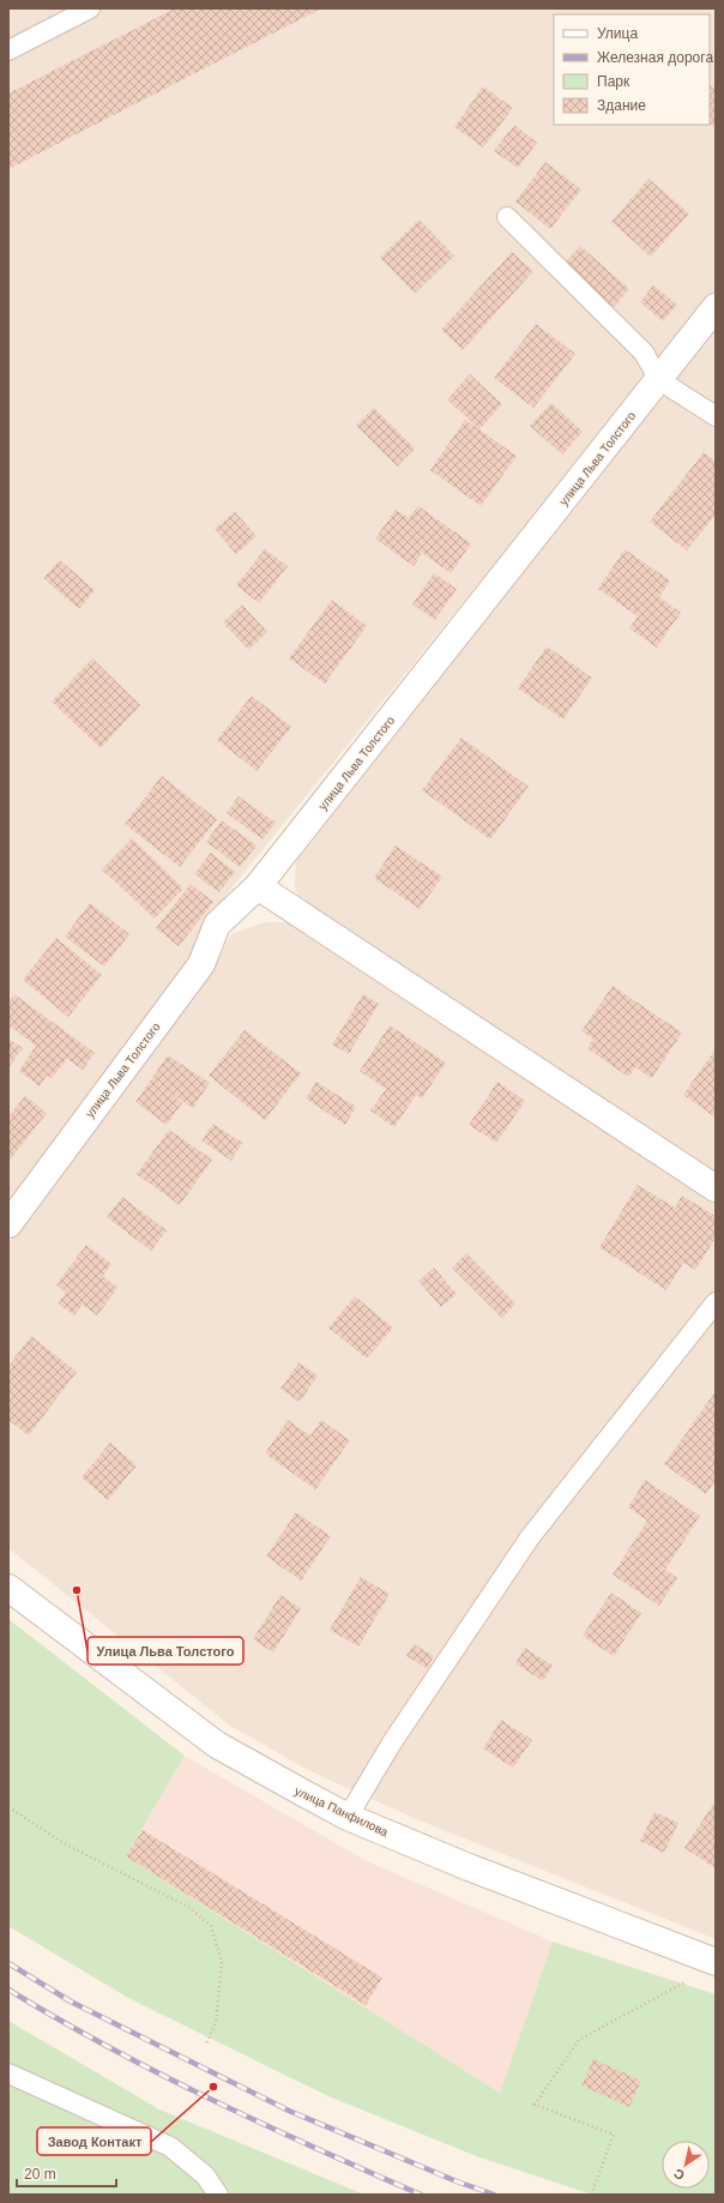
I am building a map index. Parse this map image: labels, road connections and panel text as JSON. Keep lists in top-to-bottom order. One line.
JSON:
{"streets":{"street":["улица Льва Толстого","улица Панфилова"]},"places":["Улица Льва Толстого","Завод Контакт"],"legend":["Улица","Железная дорога","Парк","Здание"],"scale_bar":"20 m","north":"bottom left"}
